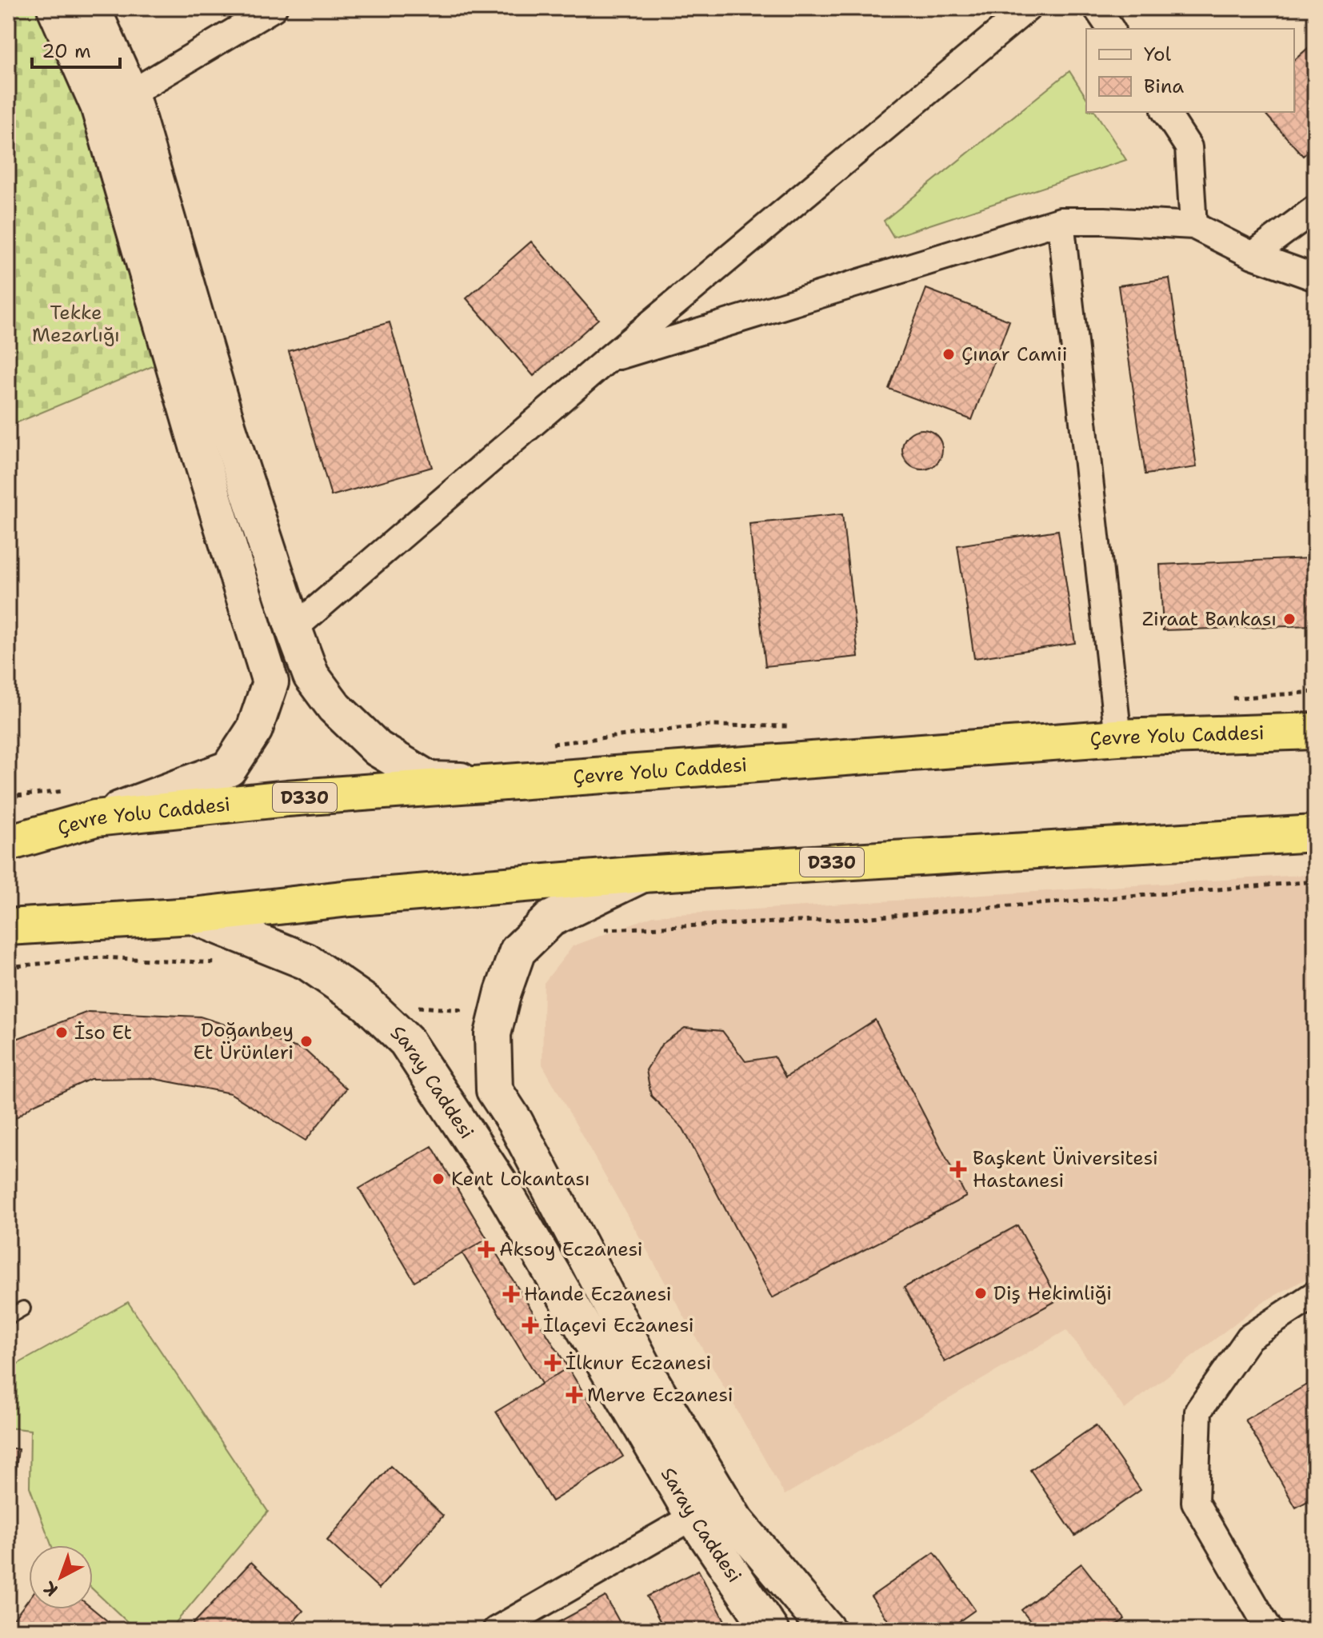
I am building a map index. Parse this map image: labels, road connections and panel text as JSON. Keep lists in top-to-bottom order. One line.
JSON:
{"streets":{"highway":["Çevre Yolu Caddesi","D330"],"street":["Saray Caddesi"]},"crossings":[["D330","Saray Caddesi"]],"parks":["Tekke Mezarlığı"],"places":{"other":["Çınar Camii","Ziraat Bankası","İso Et","Doğanbey Et Ürünleri","Kent Lokantası","Diş Hekimliği"],"health":["Başkent Üniversitesi Hastanesi","Aksoy Eczanesi","Hande Eczanesi","İlaçevi Eczanesi","İlknur Eczanesi","Merve Eczanesi"]},"legend":["Yol","Bina"],"scale_bar":"20 m","north":"bottom left"}
